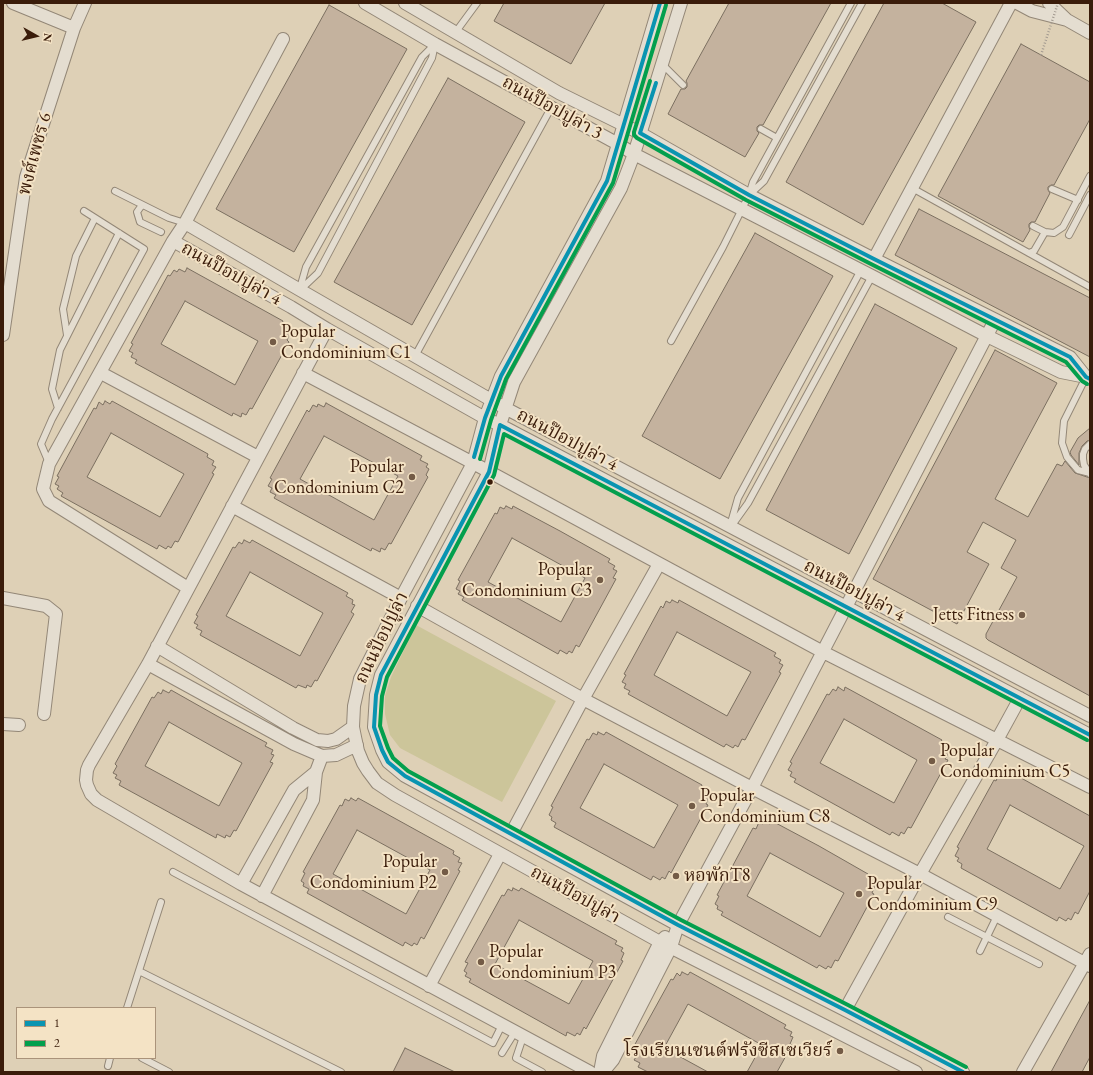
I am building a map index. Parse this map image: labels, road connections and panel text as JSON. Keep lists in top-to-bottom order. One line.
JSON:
{"streets":{"street":["ถนนป๊อปปูล่า 3","พงศ์เพชร 6","ถนนป๊อปปูล่า 4","ถนนป๊อปปูล่า"]},"crossings":[["ถนนป๊อปปูล่า 3","ถนนป๊อปปูล่า"],["ถนนป๊อปปูล่า 4","ถนนป๊อปปูล่า"]],"places":["Popular Condominium C1","Popular Condominium C2","Popular Condominium C3","Jetts Fitness","Popular Condominium C5","Popular Condominium C8","Popular Condominium P2","หอพักT8","Popular Condominium C9","Popular Condominium P3","โรงเรียนเซนต์ฟรังซีสเซเวียร์"],"lines":["transit line 1","transit line 2"],"legend":["1","2"],"north":"right"}
